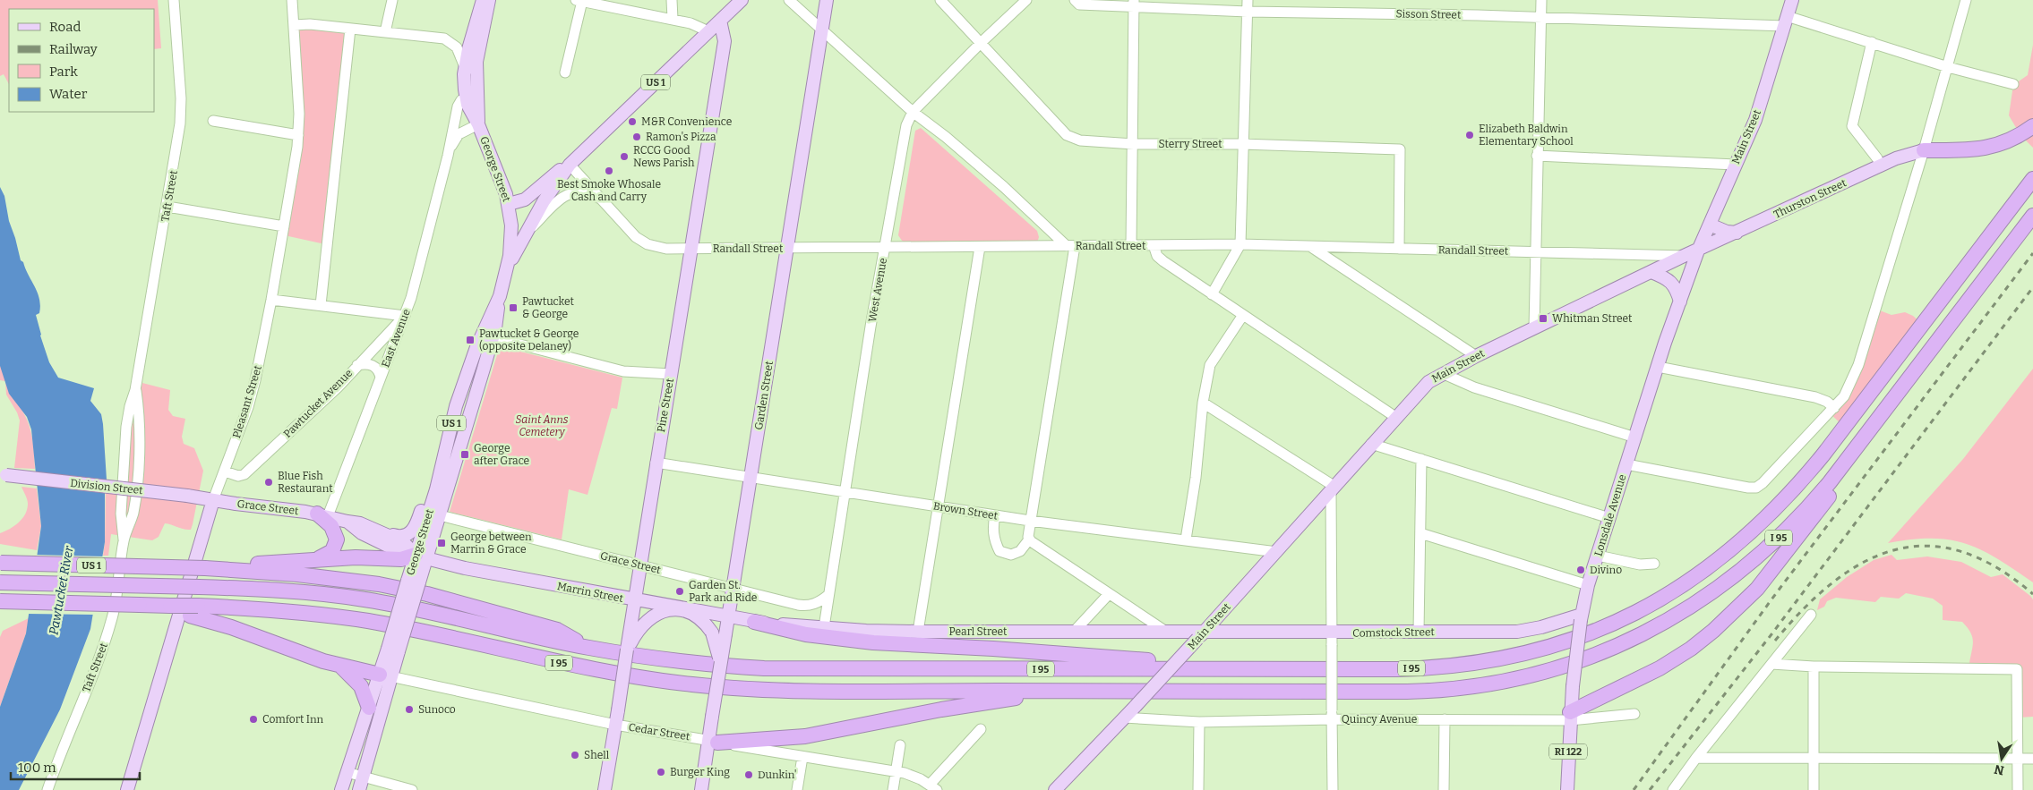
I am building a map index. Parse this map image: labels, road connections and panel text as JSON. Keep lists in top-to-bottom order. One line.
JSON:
{"streets":{"highway":["US 1","I 95"],"main road":["Main Street","George Street","Thurston Street","Garden Street","Pleasant Street","Pine Street","Division Street","Grace Street","Lonsdale Avenue","Marrin Street","Pearl Street","Comstock Street","RI 122"],"street":["Sisson Street","Sterry Street","Taft Street","Randall Street","West Avenue","East Avenue","Pawtucket Avenue","Brown Street","Quincy Avenue","Cedar Street"]},"crossings":[["Sisson Street","Main Street"],["US 1","George Street"],["US 1","Randall Street"],["US 1","Pine Street"],["US 1","Grace Street"],["US 1","Marrin Street"],["Main Street","Thurston Street"],["Main Street","Randall Street"],["Main Street","Brown Street"],["Main Street","Lonsdale Avenue"],["Main Street","Pearl Street"],["Main Street","Comstock Street"],["Main Street","Quincy Avenue"],["Sterry Street","Randall Street"],["Sterry Street","West Avenue"],["George Street","East Avenue"],["George Street","Grace Street"],["George Street","Marrin Street"],["George Street","Cedar Street"],["Thurston Street","Lonsdale Avenue"],["Randall Street","West Avenue"],["Randall Street","Garden Street"],["Randall Street","Pine Street"],["West Avenue","Grace Street"],["West Avenue","Brown Street"],["West Avenue","Pearl Street"],["East Avenue","Pawtucket Avenue"],["East Avenue","Grace Street"],["Garden Street","Grace Street"],["Garden Street","Brown Street"],["Garden Street","Marrin Street"],["Garden Street","Cedar Street"],["Pleasant Street","Pawtucket Avenue"],["Pleasant Street","Division Street"],["Pleasant Street","Grace Street"],["Pine Street","Grace Street"],["Pine Street","Brown Street"],["Pine Street","Marrin Street"],["Division Street","Grace Street"],["Grace Street","Marrin Street"],["Lonsdale Avenue","Comstock Street"],["Lonsdale Avenue","Quincy Avenue"],["Marrin Street","Pearl Street"],["Pearl Street","Comstock Street"]],"water":["Pawtucket River"],"parks":["Saint Anns Cemetery"],"places":{"other":["M&R Convenience","Elizabeth Baldwin Elementary School","Ramon's Pizza","RCCG Good News Parish","Best Smoke Whosale Cash and Carry","Blue Fish Restaurant","Divino","Garden St. Park and Ride","Sunoco","Comfort Inn","Shell","Burger King","Dunkin'"],"transit":["Pawtucket & George","Whitman Street","Pawtucket & George (opposite Delaney)","George after Grace","George between Marrin & Grace"]},"legend":["Road","Railway","Park","Water"],"scale_bar":"100 m","north":"bottom"}
